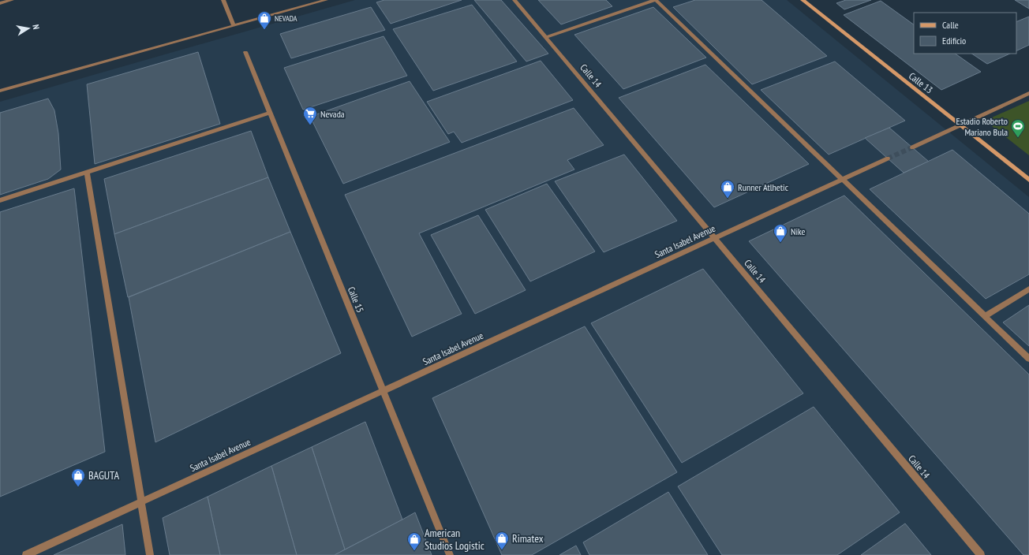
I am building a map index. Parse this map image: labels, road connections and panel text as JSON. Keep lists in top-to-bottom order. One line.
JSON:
{"streets":{"main road":["Calle 13"],"street":["Calle 14","Santa Isabel Avenue","Calle 15"]},"crossings":[["Calle 14","Santa Isabel Avenue"],["Santa Isabel Avenue","Calle 15"]],"places":{"shop":["NEVADA","Runner Atlhetic","Nike","BAGUTA","Rimatex","American Studios Logistic"],"supermarket":["Nevada"],"sports":["Estadio Roberto Mariano Bula"]},"legend":["Calle","Edificio"],"north":"right"}
